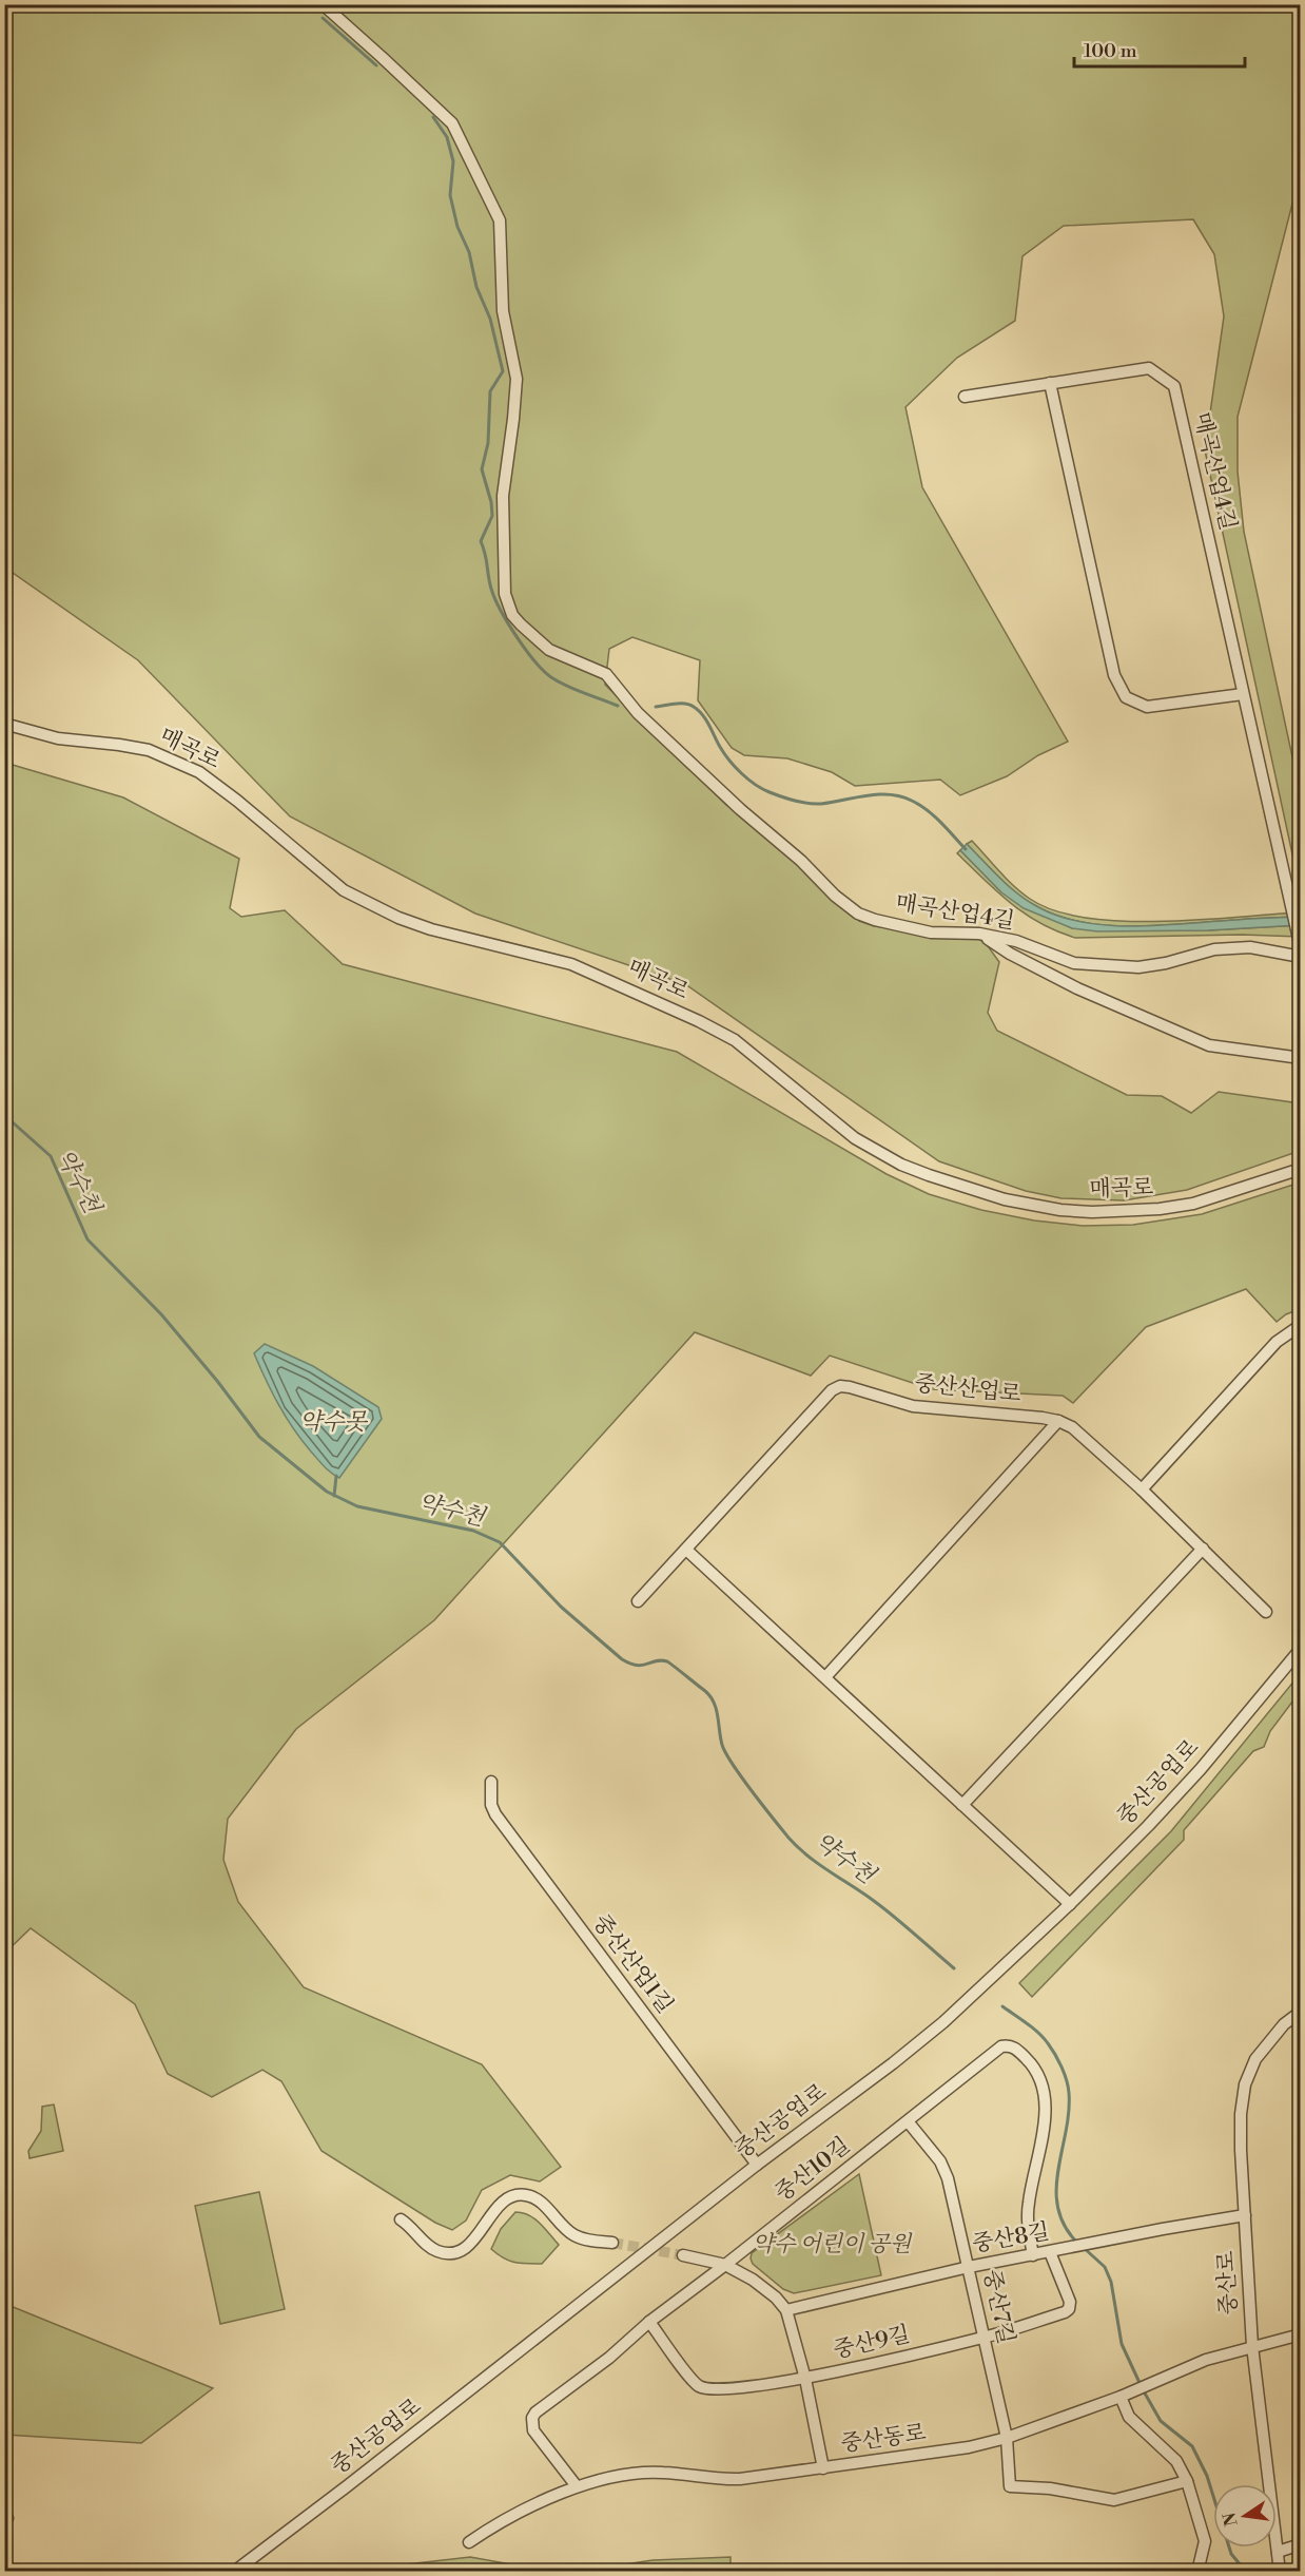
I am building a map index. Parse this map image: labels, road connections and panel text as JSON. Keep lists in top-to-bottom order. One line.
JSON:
{"streets":{"street":["매곡산업4길","매곡로","중산산업로","중산공업로","중산산업1길","중산10길","중산8길","중산로","중산7길","중산9길","중산동로"]},"crossings":[["중산공업로","중산산업1길"],["중산10길","중산8길"],["중산10길","중산7길"],["중산10길","중산9길"],["중산10길","중산동로"],["중산8길","중산로"],["중산8길","중산7길"],["중산8길","중산9길"],["중산로","중산동로"],["중산7길","중산9길"],["중산7길","중산동로"]],"water":["약수천","약수못"],"parks":["약수 어린이 공원"],"scale_bar":"100 m","north":"left"}
